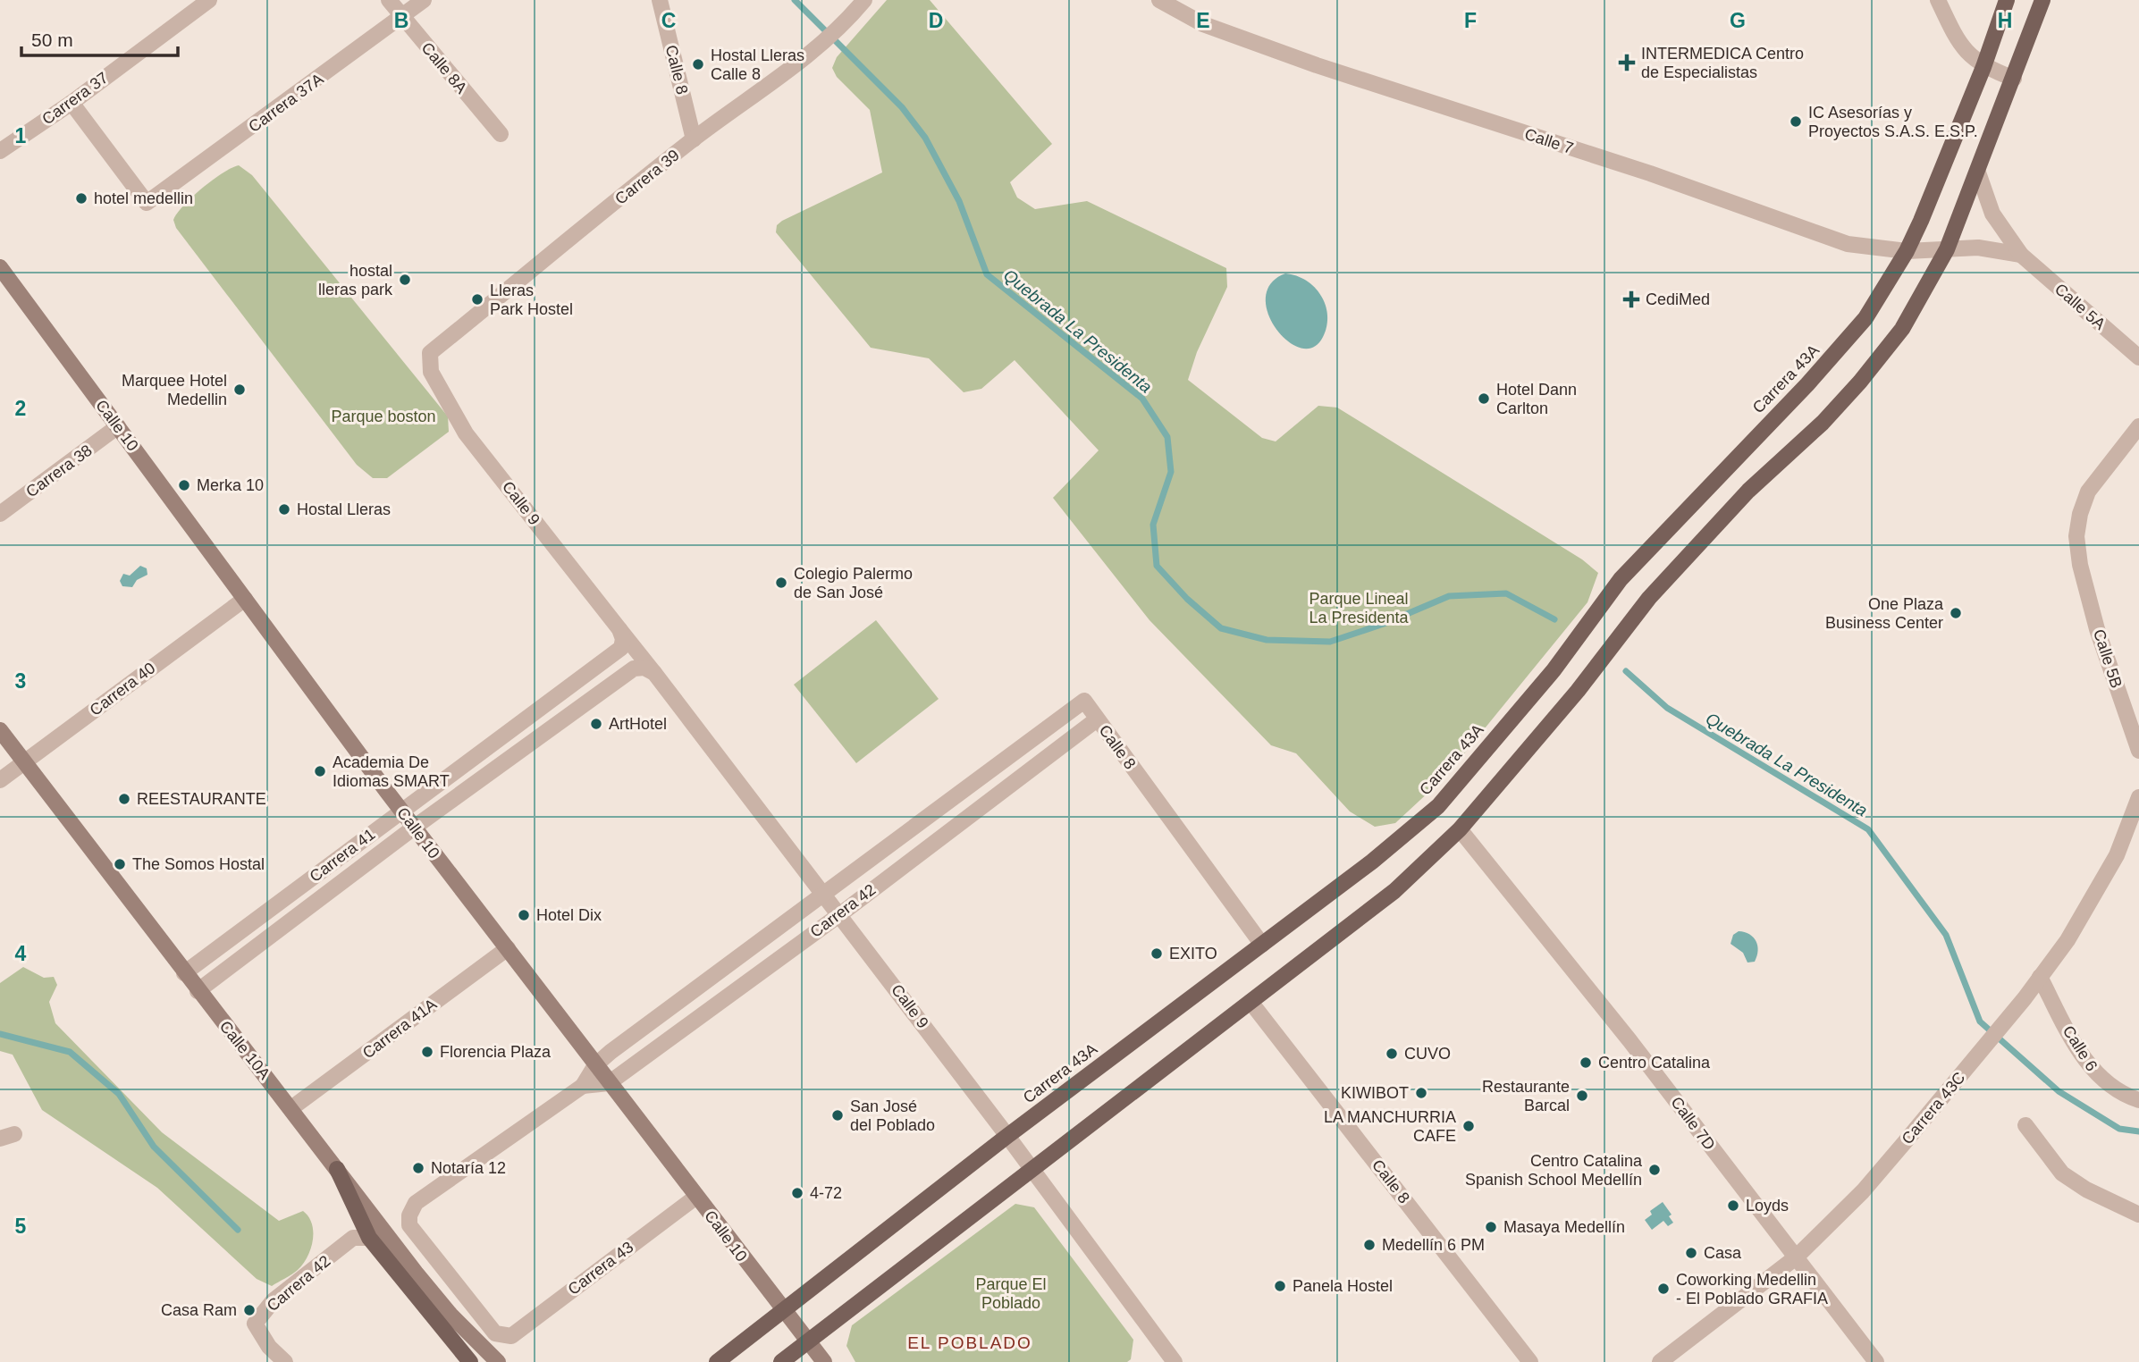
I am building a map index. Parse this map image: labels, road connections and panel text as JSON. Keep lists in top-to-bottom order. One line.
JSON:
{"streets":{"main road":["Carrera 43A","Calle 10","Calle 10A"],"street":["Calle 8A","Calle 8","Carrera 37","Carrera 37A","Calle 7","Carrera 39","Calle 5A","Carrera 38","Calle 9","Calle 5B","Carrera 40","Carrera 41","Carrera 42","Carrera 41A","Calle 6","Carrera 43C","Calle 7D","Carrera 43"]},"crossings":[["Calle 8A","Carrera 37A"],["Calle 8","Carrera 39"],["Calle 8","Carrera 43A"],["Calle 8","Carrera 42"],["Carrera 37","Carrera 37A"],["Calle 7","Carrera 43A"],["Carrera 39","Calle 9"],["Carrera 43A","Calle 10"],["Carrera 43A","Calle 9"],["Calle 10","Carrera 38"],["Calle 10","Carrera 40"],["Calle 10","Carrera 41"],["Calle 10","Carrera 42"],["Calle 10","Carrera 41A"],["Calle 10","Carrera 43"],["Calle 9","Carrera 41"],["Calle 9","Carrera 42"],["Carrera 40","Calle 10A"],["Carrera 41","Calle 10A"],["Carrera 42","Carrera 43"],["Carrera 41A","Calle 10A"],["Calle 6","Carrera 43C"],["Carrera 43C","Calle 7D"]],"districts":["EL POBLADO"],"water":["Quebrada La Presidenta"],"parks":["Parque boston","Parque Lineal La Presidenta","Parque El Poblado"],"places":{"health":["INTERMEDICA Centro de Especialistas","CediMed"],"other":["Hostal Lleras Calle 8","IC Asesorías y Proyectos S.A.S. E.S.P.","hotel medellin","hostal lleras park","Lleras Park Hostel","Marquee Hotel Medellin","Hotel Dann Carlton","Merka 10","Hostal Lleras","Colegio Palermo de San José","One Plaza Business Center","ArtHotel","Academia De Idiomas SMART","REESTAURANTE","The Somos Hostal","Hotel Dix","EXITO","Florencia Plaza","CUVO","Centro Catalina","KIWIBOT","Restaurante Barcal","San José del Poblado","LA MANCHURRIA CAFE","Notaría 12","Centro Catalina Spanish School Medellín","4-72","Loyds","Masaya Medellín","Medellín 6 PM","Casa","Panela Hostel","Coworking Medellin - El Poblado GRAFIA","Casa Ram"]},"scale_bar":"50 m","grid":{"columns":["B","C","D","E","F","G","H"],"rows":["1","2","3","4","5"]}}
